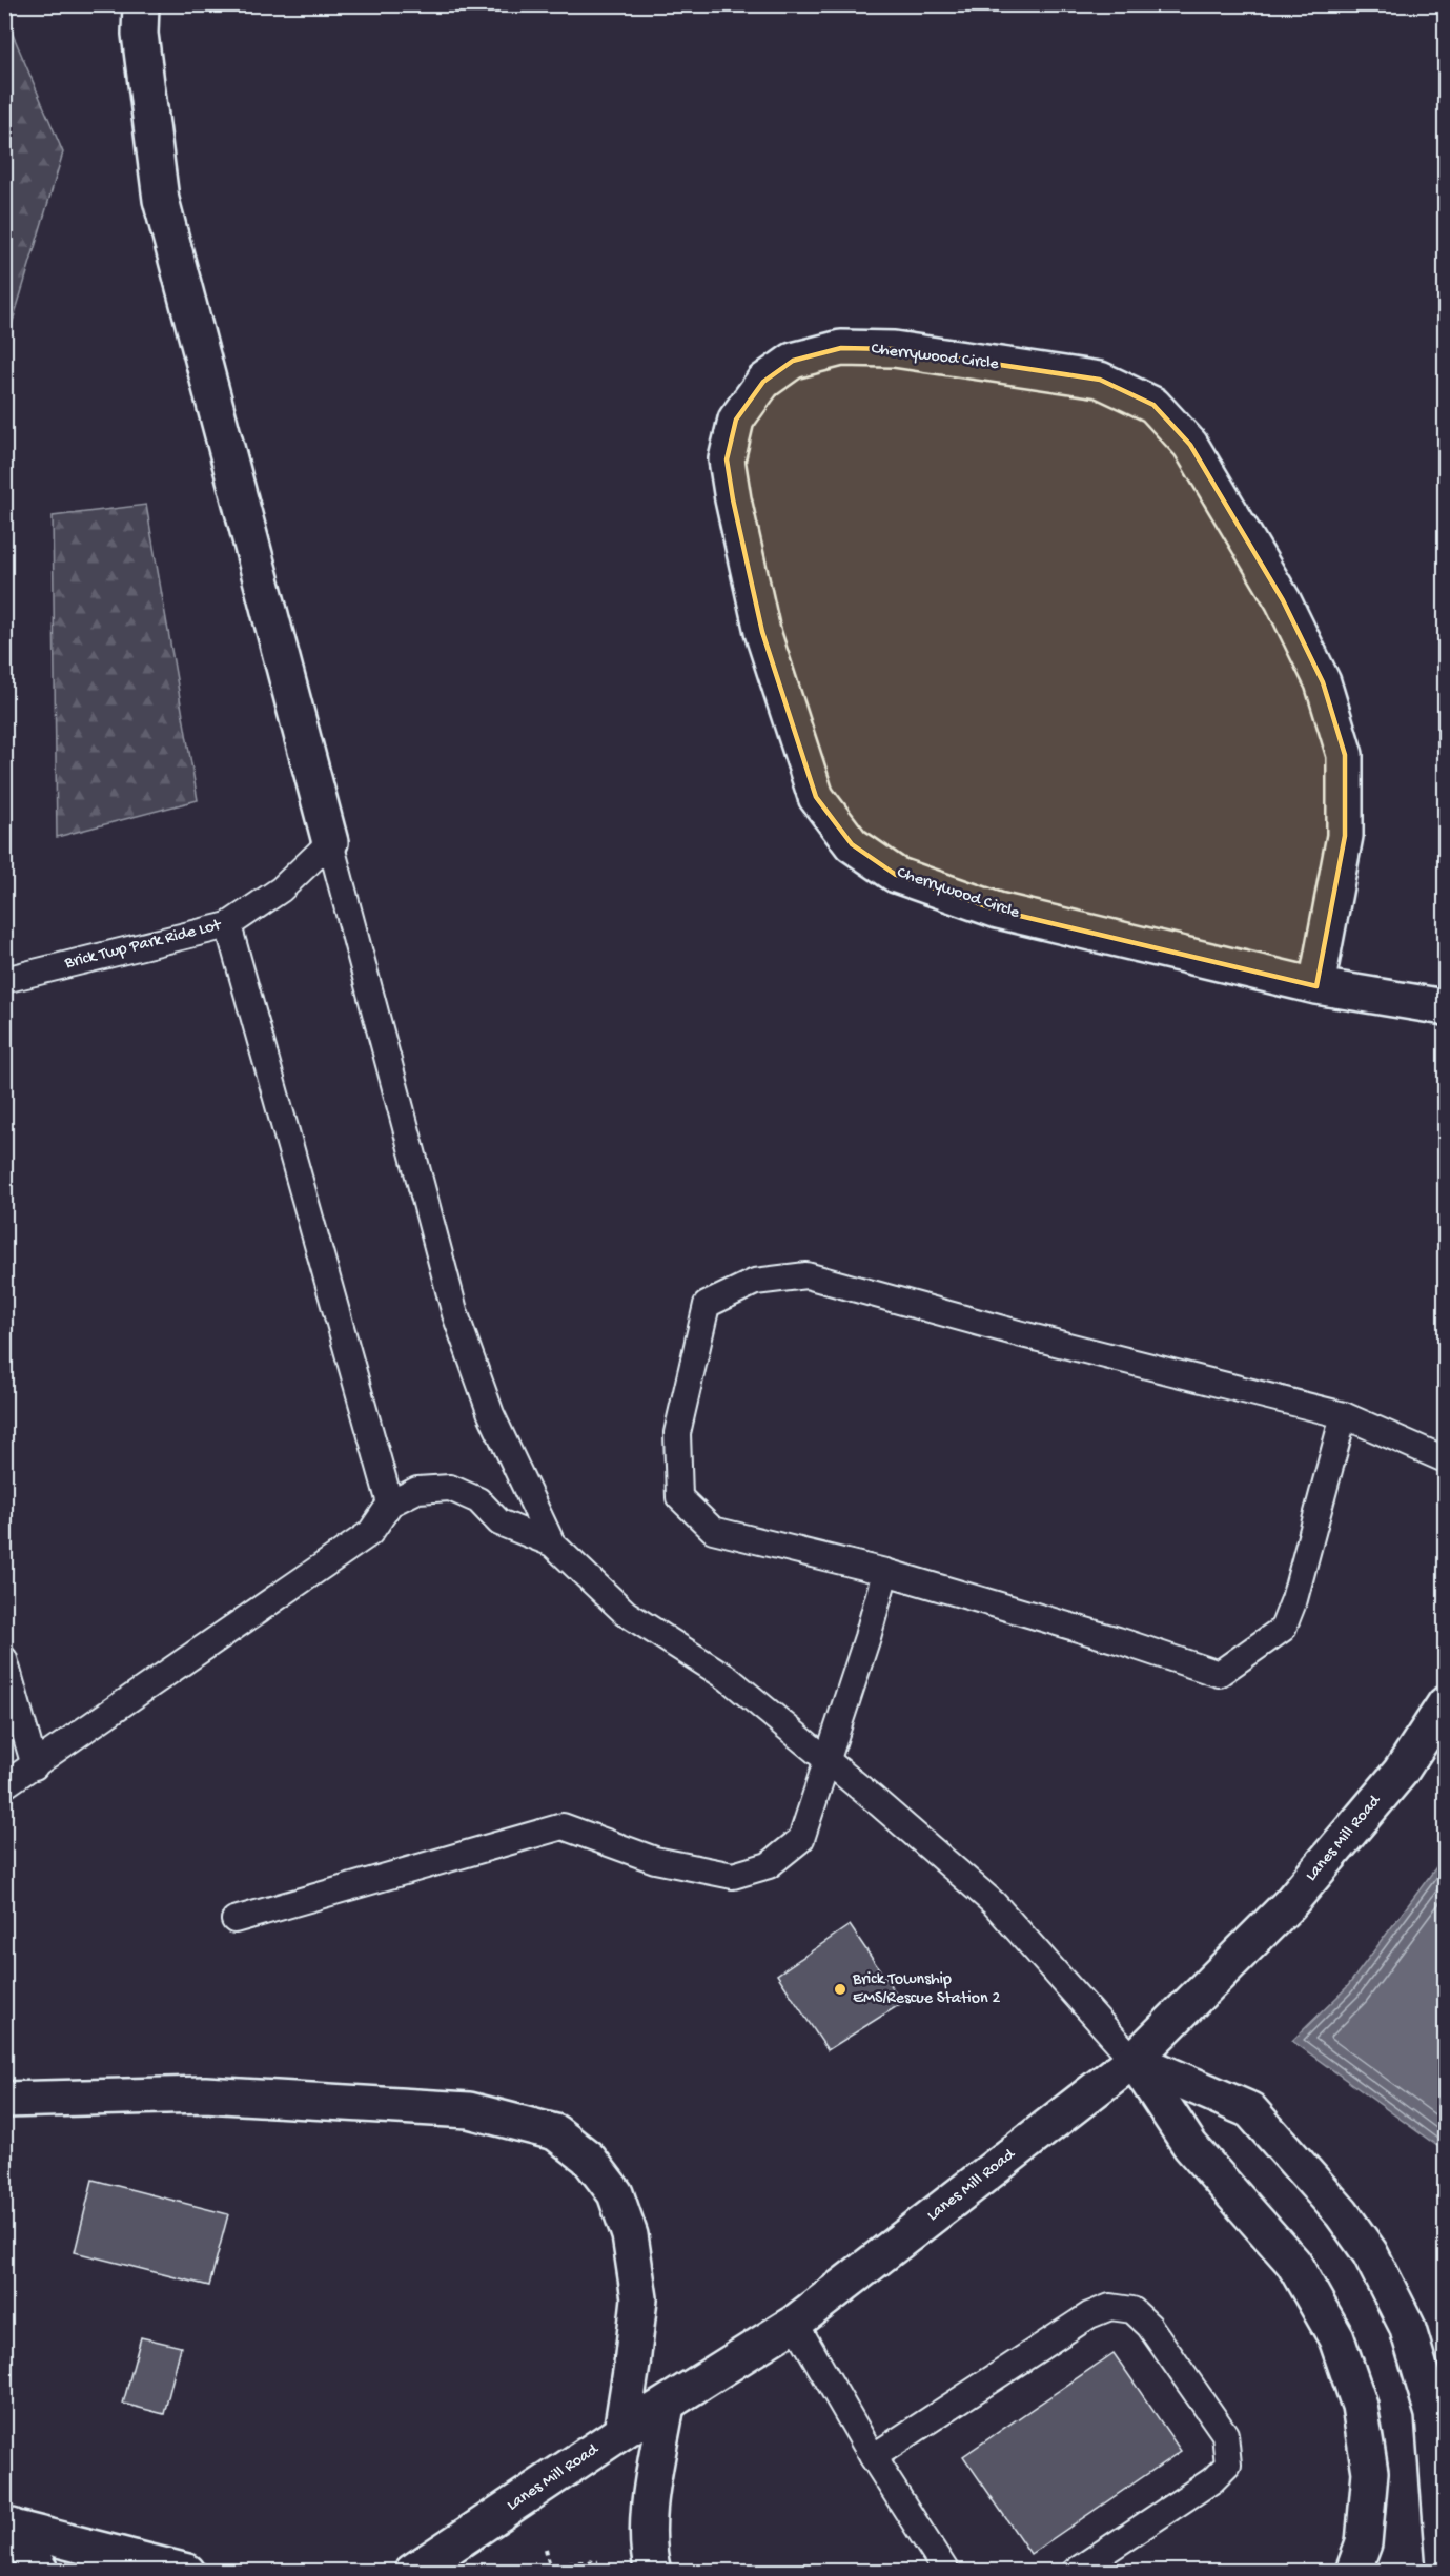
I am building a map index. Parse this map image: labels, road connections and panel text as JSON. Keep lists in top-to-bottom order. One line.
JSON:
{"streets":{"main road":["Cherrywood Circle","Lanes Mill Road"],"lane":["Brick Twp Park Ride Lot"]},"places":["Brick Township EMS/Rescue Station 2"]}
